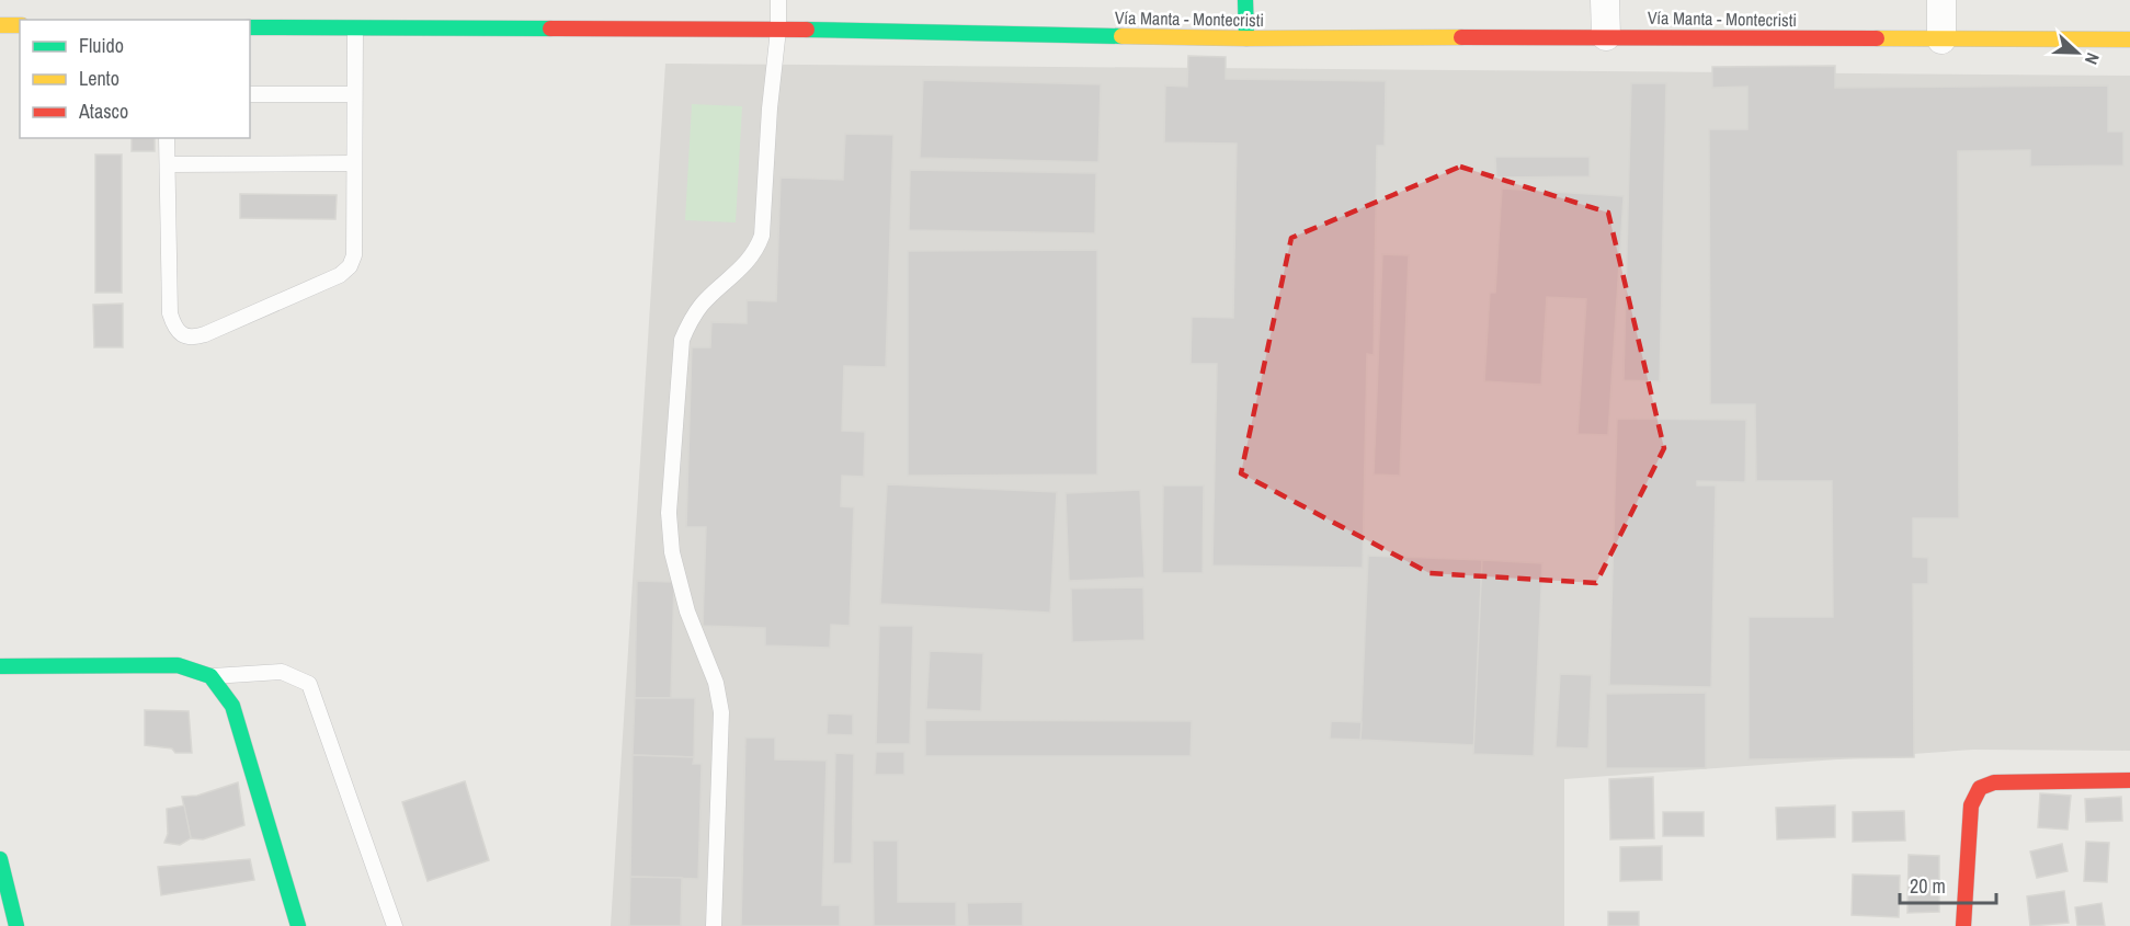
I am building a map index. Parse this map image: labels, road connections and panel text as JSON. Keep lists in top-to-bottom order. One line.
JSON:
{"streets":{"main road":["Vía Manta - Montecristi"]},"legend":["Fluido","Lento","Atasco"],"scale_bar":"20 m","north":"right"}
